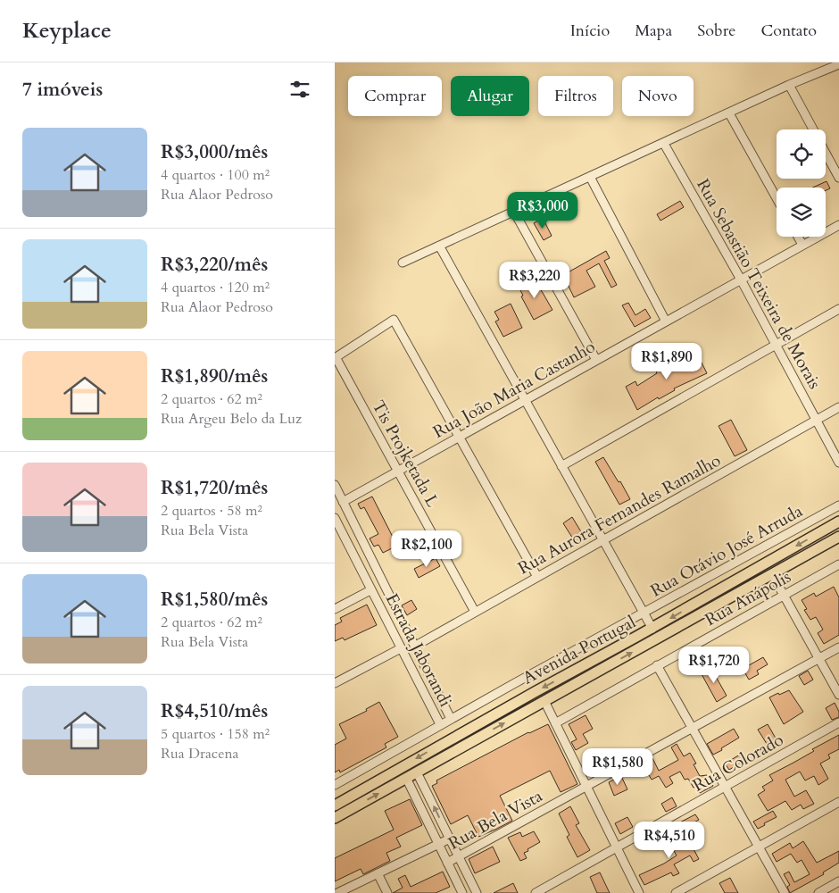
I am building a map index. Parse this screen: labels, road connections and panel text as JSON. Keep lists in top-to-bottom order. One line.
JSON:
{"streets":{"main road":["Avenida Portugal"],"street":["Rua Sebastião Teixeira de Morais","Rua João Maria Castanho","Tis Projketada L","Rua Aurora Fernandes Ramalho","Rua Otávio José Arruda","Rua Anápolis","Estrada Jaborandi","Rua Colorado","Rua Bela Vista"]},"crossings":[["Rua Sebastião Teixeira de Morais","Rua João Maria Castanho"],["Rua Sebastião Teixeira de Morais","Rua Aurora Fernandes Ramalho"],["Rua João Maria Castanho","Tis Projketada L"],["Tis Projketada L","Rua Aurora Fernandes Ramalho"],["Rua Otávio José Arruda","Estrada Jaborandi"]],"page":{"header":"Keyplace","nav":["Início","Mapa","Sobre","Contato"],"heading":"7 imóveis","chip":["Comprar","Alugar","Filtros","Novo"],"list":[{"name":"R$3,000/mês","note":"4 quartos · 100 m² · Rua Alaor Pedroso"},{"name":"R$3,220/mês","note":"4 quartos · 120 m² · Rua Alaor Pedroso"},{"name":"R$1,890/mês","note":"2 quartos · 62 m² · Rua Argeu Belo da Luz"},{"name":"R$1,720/mês","note":"2 quartos · 58 m² · Rua Bela Vista"},{"name":"R$1,580/mês","note":"2 quartos · 62 m² · Rua Bela Vista"},{"name":"R$4,510/mês","note":"5 quartos · 158 m² · Rua Dracena"}],"price":["R$3,000","R$3,220","R$1,890","R$2,100","R$1,720","R$1,580","R$4,510"]}}
